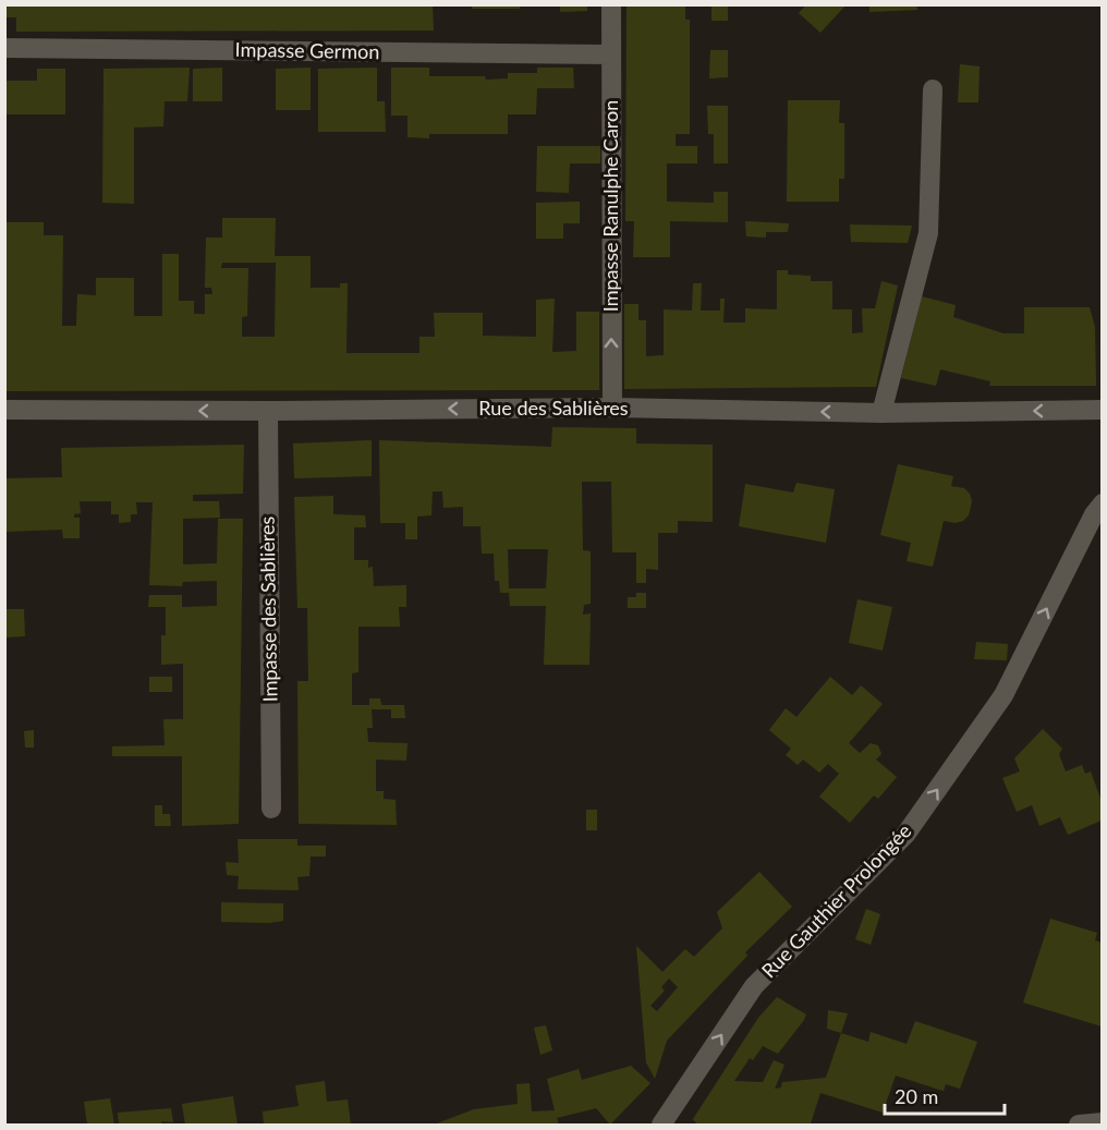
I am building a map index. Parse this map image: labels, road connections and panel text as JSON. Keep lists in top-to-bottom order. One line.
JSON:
{"streets":{"street":["Impasse Germon","Impasse Ranulphe Caron","Rue des Sablières","Impasse des Sablières","Rue Gauthier Prolongée"]},"crossings":[["Impasse Germon","Impasse Ranulphe Caron"],["Impasse Ranulphe Caron","Rue des Sablières"],["Rue des Sablières","Impasse des Sablières"]],"one_way":["Impasse Ranulphe Caron","Rue des Sablières","Rue Gauthier Prolongée"],"scale_bar":"20 m"}
